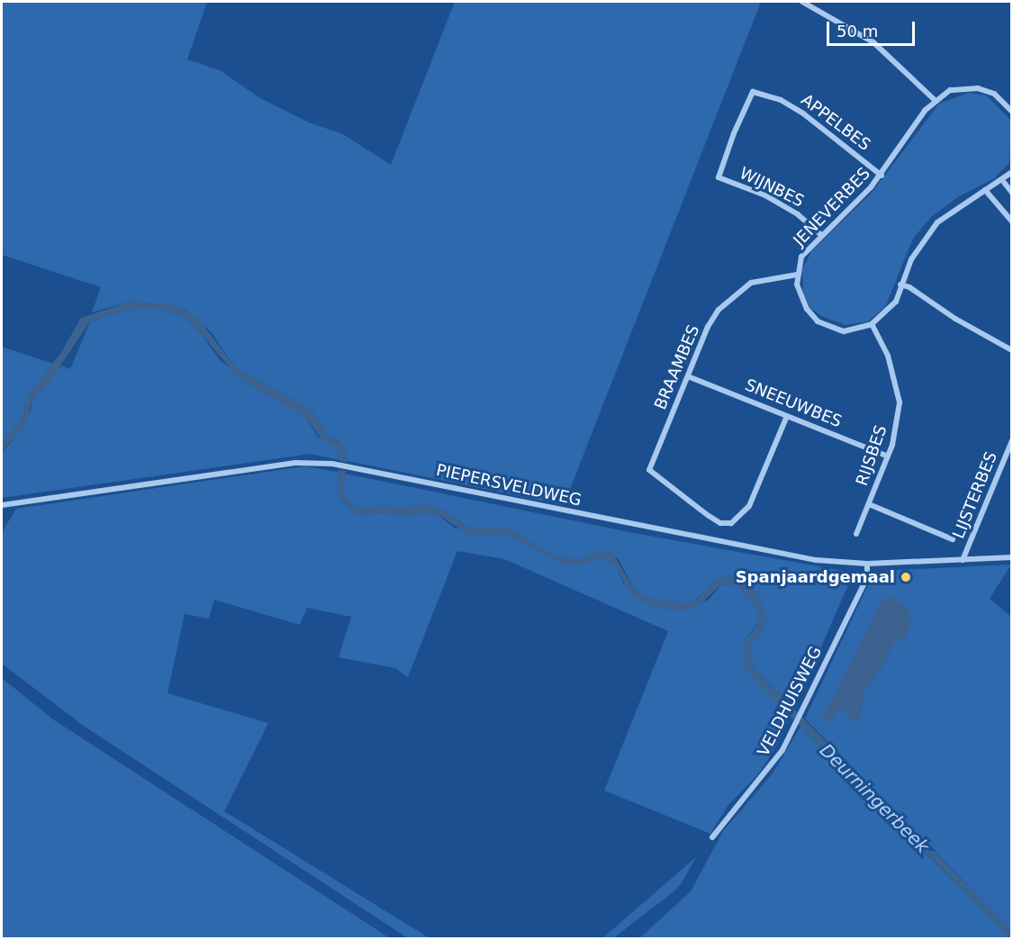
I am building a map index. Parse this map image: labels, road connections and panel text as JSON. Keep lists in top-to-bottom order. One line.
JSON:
{"streets":{"street":["APPELBES","WIJNBES","JENEVERBES","BRAAMBES","SNEEUWBES","RIJSBES","PIEPERSVELDWEG","LIJSTERBES","VELDHUISWEG"]},"crossings":[["APPELBES","WIJNBES"],["APPELBES","JENEVERBES"],["WIJNBES","JENEVERBES"],["JENEVERBES","BRAAMBES"],["BRAAMBES","SNEEUWBES"],["SNEEUWBES","RIJSBES"],["PIEPERSVELDWEG","LIJSTERBES"],["PIEPERSVELDWEG","VELDHUISWEG"]],"water":["Deurningerbeek"],"places":["Spanjaardgemaal"],"scale_bar":"50 m"}
